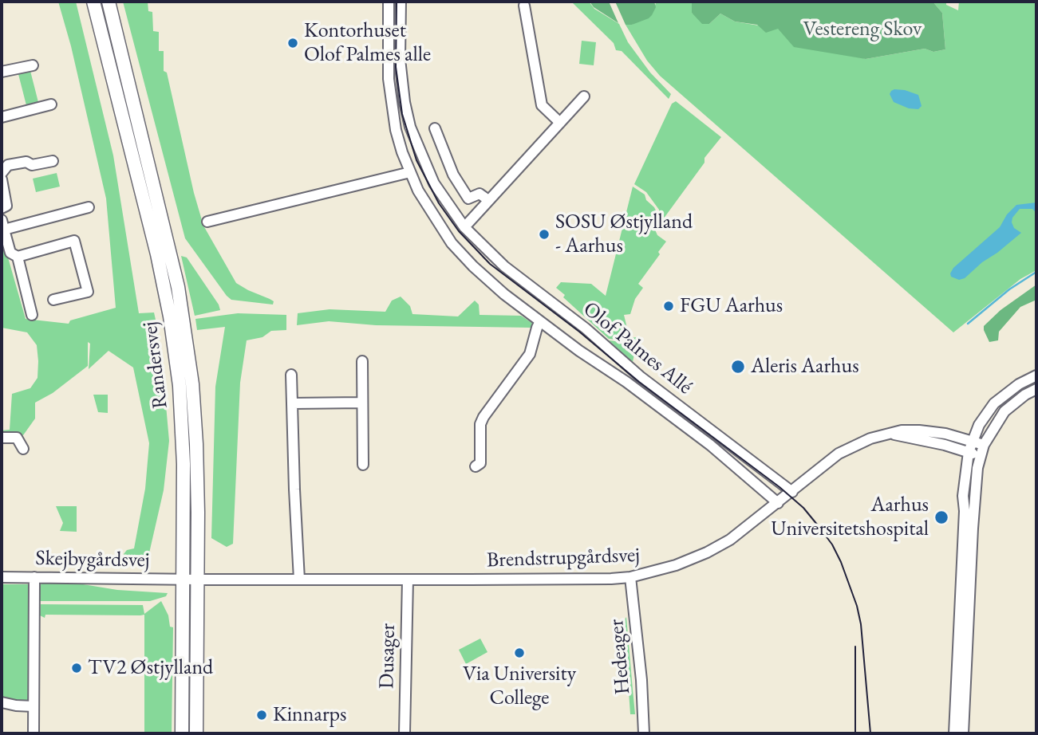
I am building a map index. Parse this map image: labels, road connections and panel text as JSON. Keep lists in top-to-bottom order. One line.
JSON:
{"streets":{"main road":["Randersvej"],"street":["Olof Palmes Allé","Brendstrupgårdsvej","Skejbygårdsvej","Dusager","Hedeager"]},"crossings":[["Olof Palmes Allé","Brendstrupgårdsvej"],["Randersvej","Brendstrupgårdsvej"],["Randersvej","Skejbygårdsvej"],["Brendstrupgårdsvej","Skejbygårdsvej"],["Brendstrupgårdsvej","Dusager"],["Brendstrupgårdsvej","Hedeager"]],"parks":["Vestereng Skov"],"places":["Kontorhuset Olof Palmes alle","SOSU Østjylland - Aarhus","FGU Aarhus","Aleris Aarhus","Aarhus Universitetshospital","Via University College","TV2 Østjylland","Kinnarps"]}
